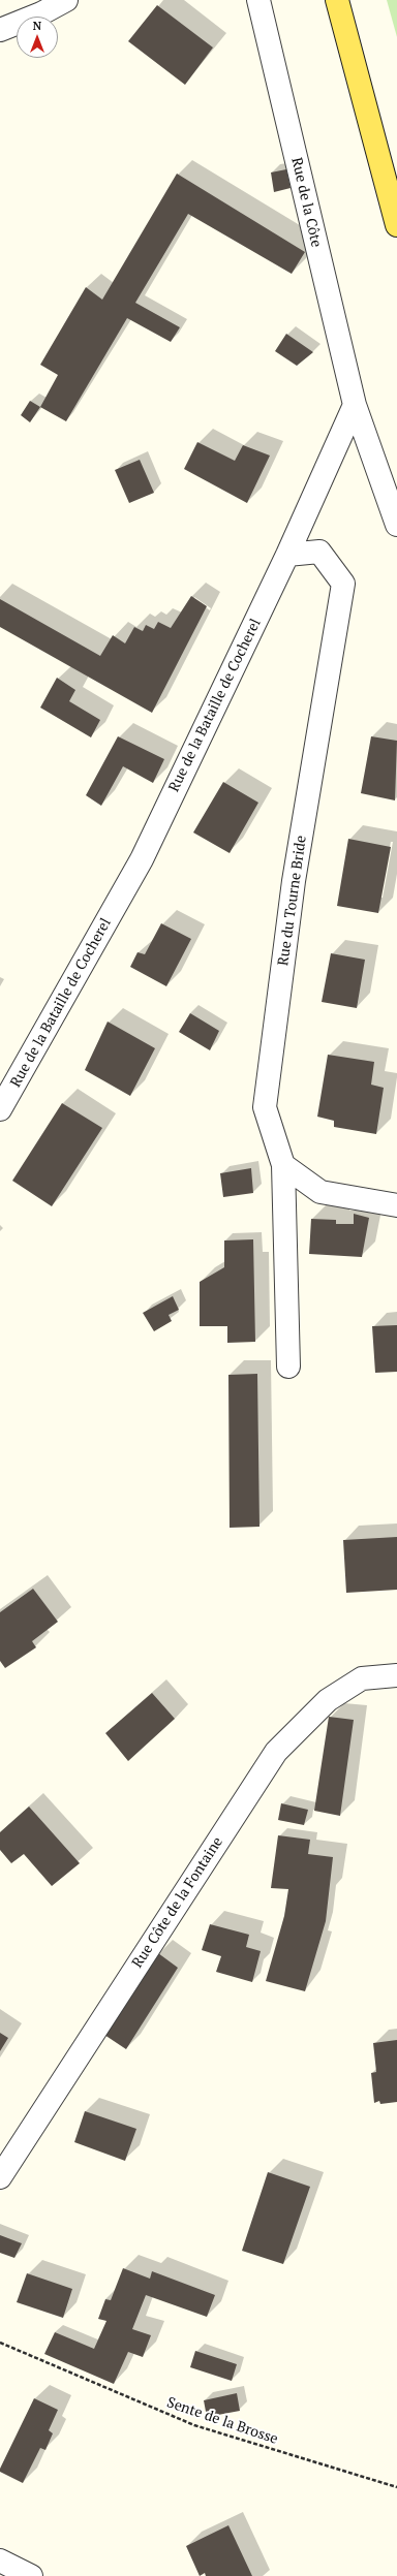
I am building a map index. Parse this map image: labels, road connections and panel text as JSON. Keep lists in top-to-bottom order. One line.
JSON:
{"streets":{"street":["Rue de la Côte","Rue de la Bataille de Cocherel","Rue du Tourne Bride","Rue Côte de la Fontaine"],"path":["Sente de la Brosse"]},"crossings":[["Rue de la Côte","Rue de la Bataille de Cocherel"],["Rue de la Bataille de Cocherel","Rue du Tourne Bride"]],"north":"top"}
